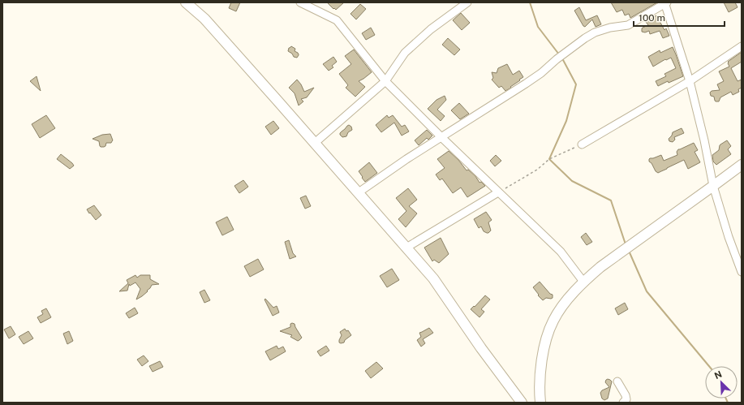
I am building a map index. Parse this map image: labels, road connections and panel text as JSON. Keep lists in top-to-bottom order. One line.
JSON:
{"scale_bar":"100 m","north":"top left"}
